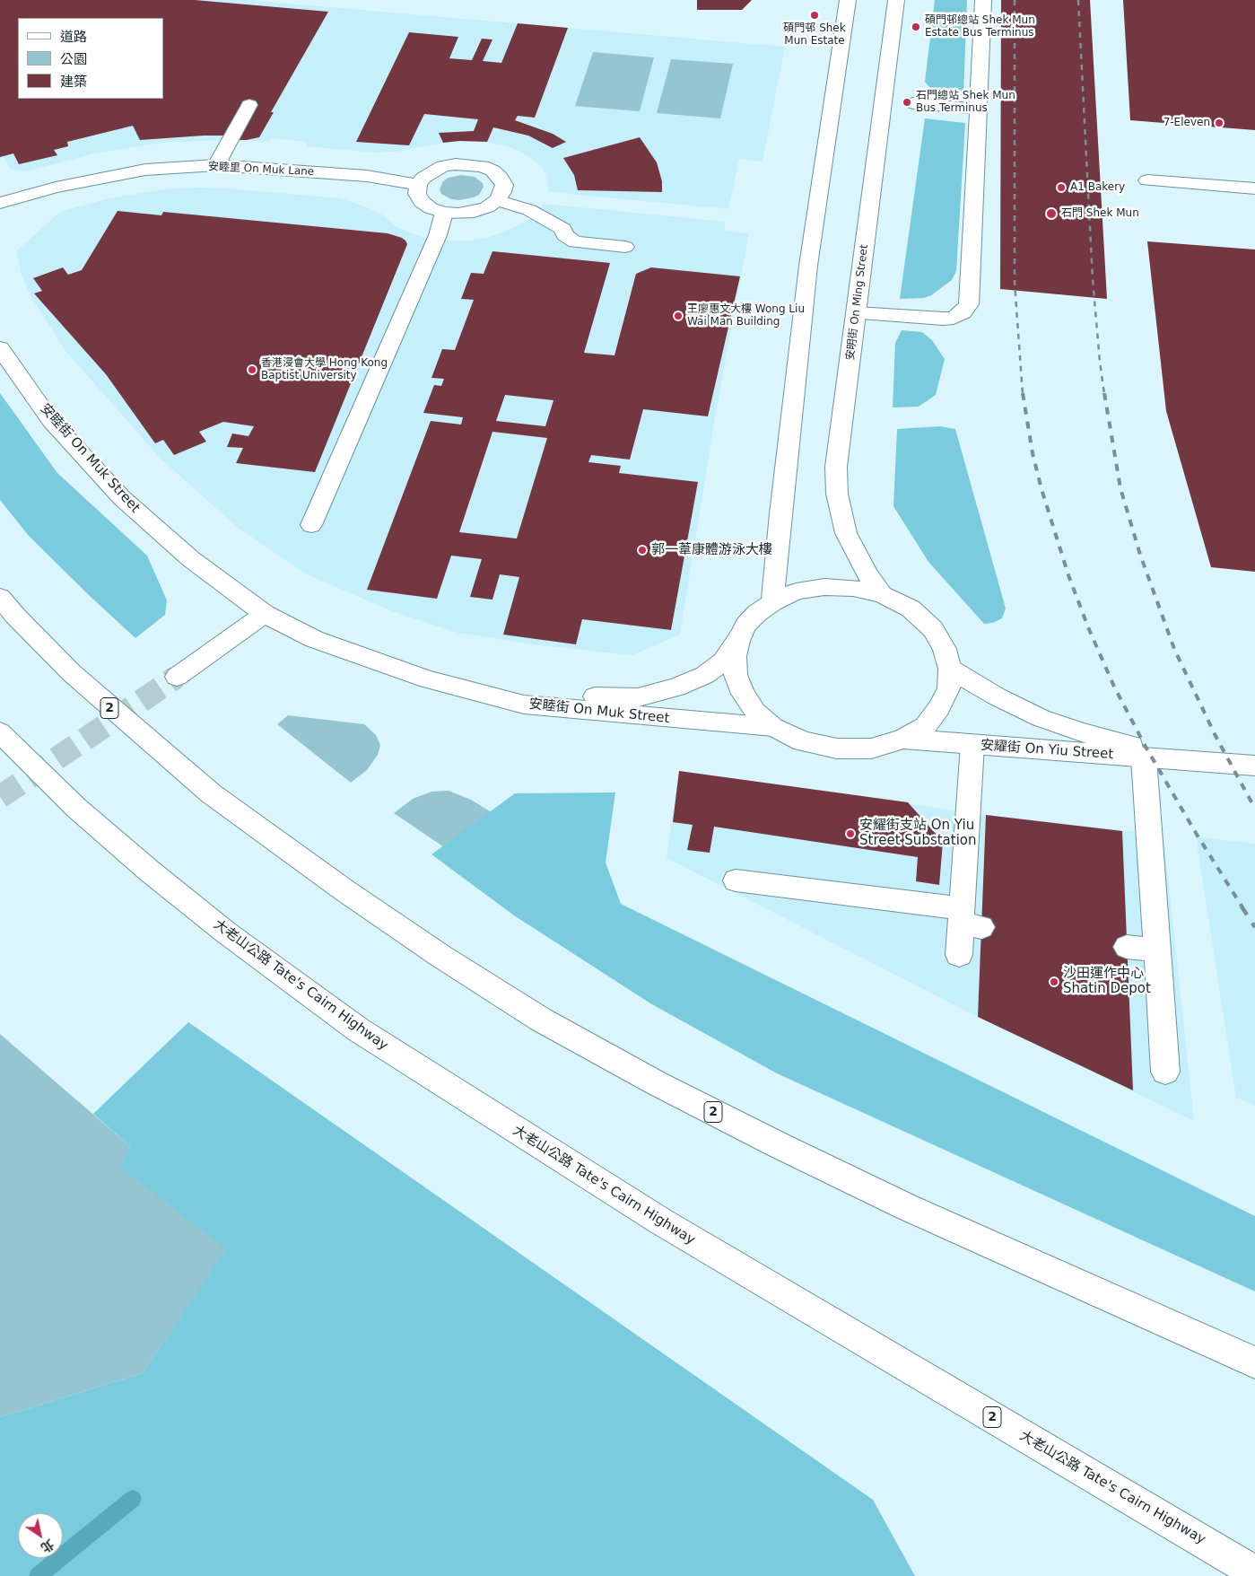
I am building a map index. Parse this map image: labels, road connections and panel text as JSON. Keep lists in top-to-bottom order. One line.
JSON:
{"streets":{"main road":["安睦里 On Muk Lane","安明街 On Ming Street","安睦街 On Muk Street","2","安耀街 On Yiu Street","大老山公路 Tate's Cairn Highway"]},"crossings":[["安明街 On Ming Street","安睦街 On Muk Street"],["安明街 On Ming Street","安耀街 On Yiu Street"]],"places":["碩門邨 Shek Mun Estate","碩門邨總站 Shek Mun Estate Bus Terminus","石門總站 Shek Mun Bus Terminus","7-Eleven","A1 Bakery","石門 Shek Mun","王廖惠文大樓 Wong Liu Wai Man Building","香港浸會大學 Hong Kong Baptist University","郭一葦康體游泳大樓","安耀街支站 On Yiu Street Substation","沙田運作中心 Shatin Depot"],"legend":["道路","公園","建築"],"north":"bottom right"}
